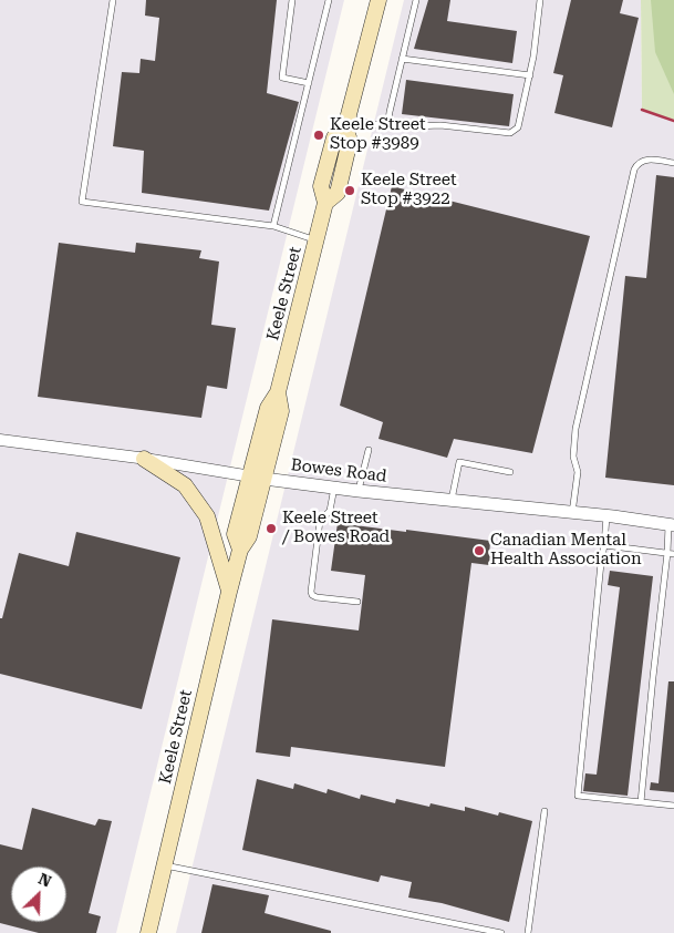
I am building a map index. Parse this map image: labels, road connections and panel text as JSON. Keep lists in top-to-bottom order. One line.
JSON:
{"streets":{"main road":["Keele Street"],"street":["Bowes Road"]},"crossings":[["Keele Street","Bowes Road"]],"places":["Keele Street Stop #3989","Keele Street Stop #3922","Keele Street / Bowes Road","Canadian Mental Health Association"],"north":"top right"}
